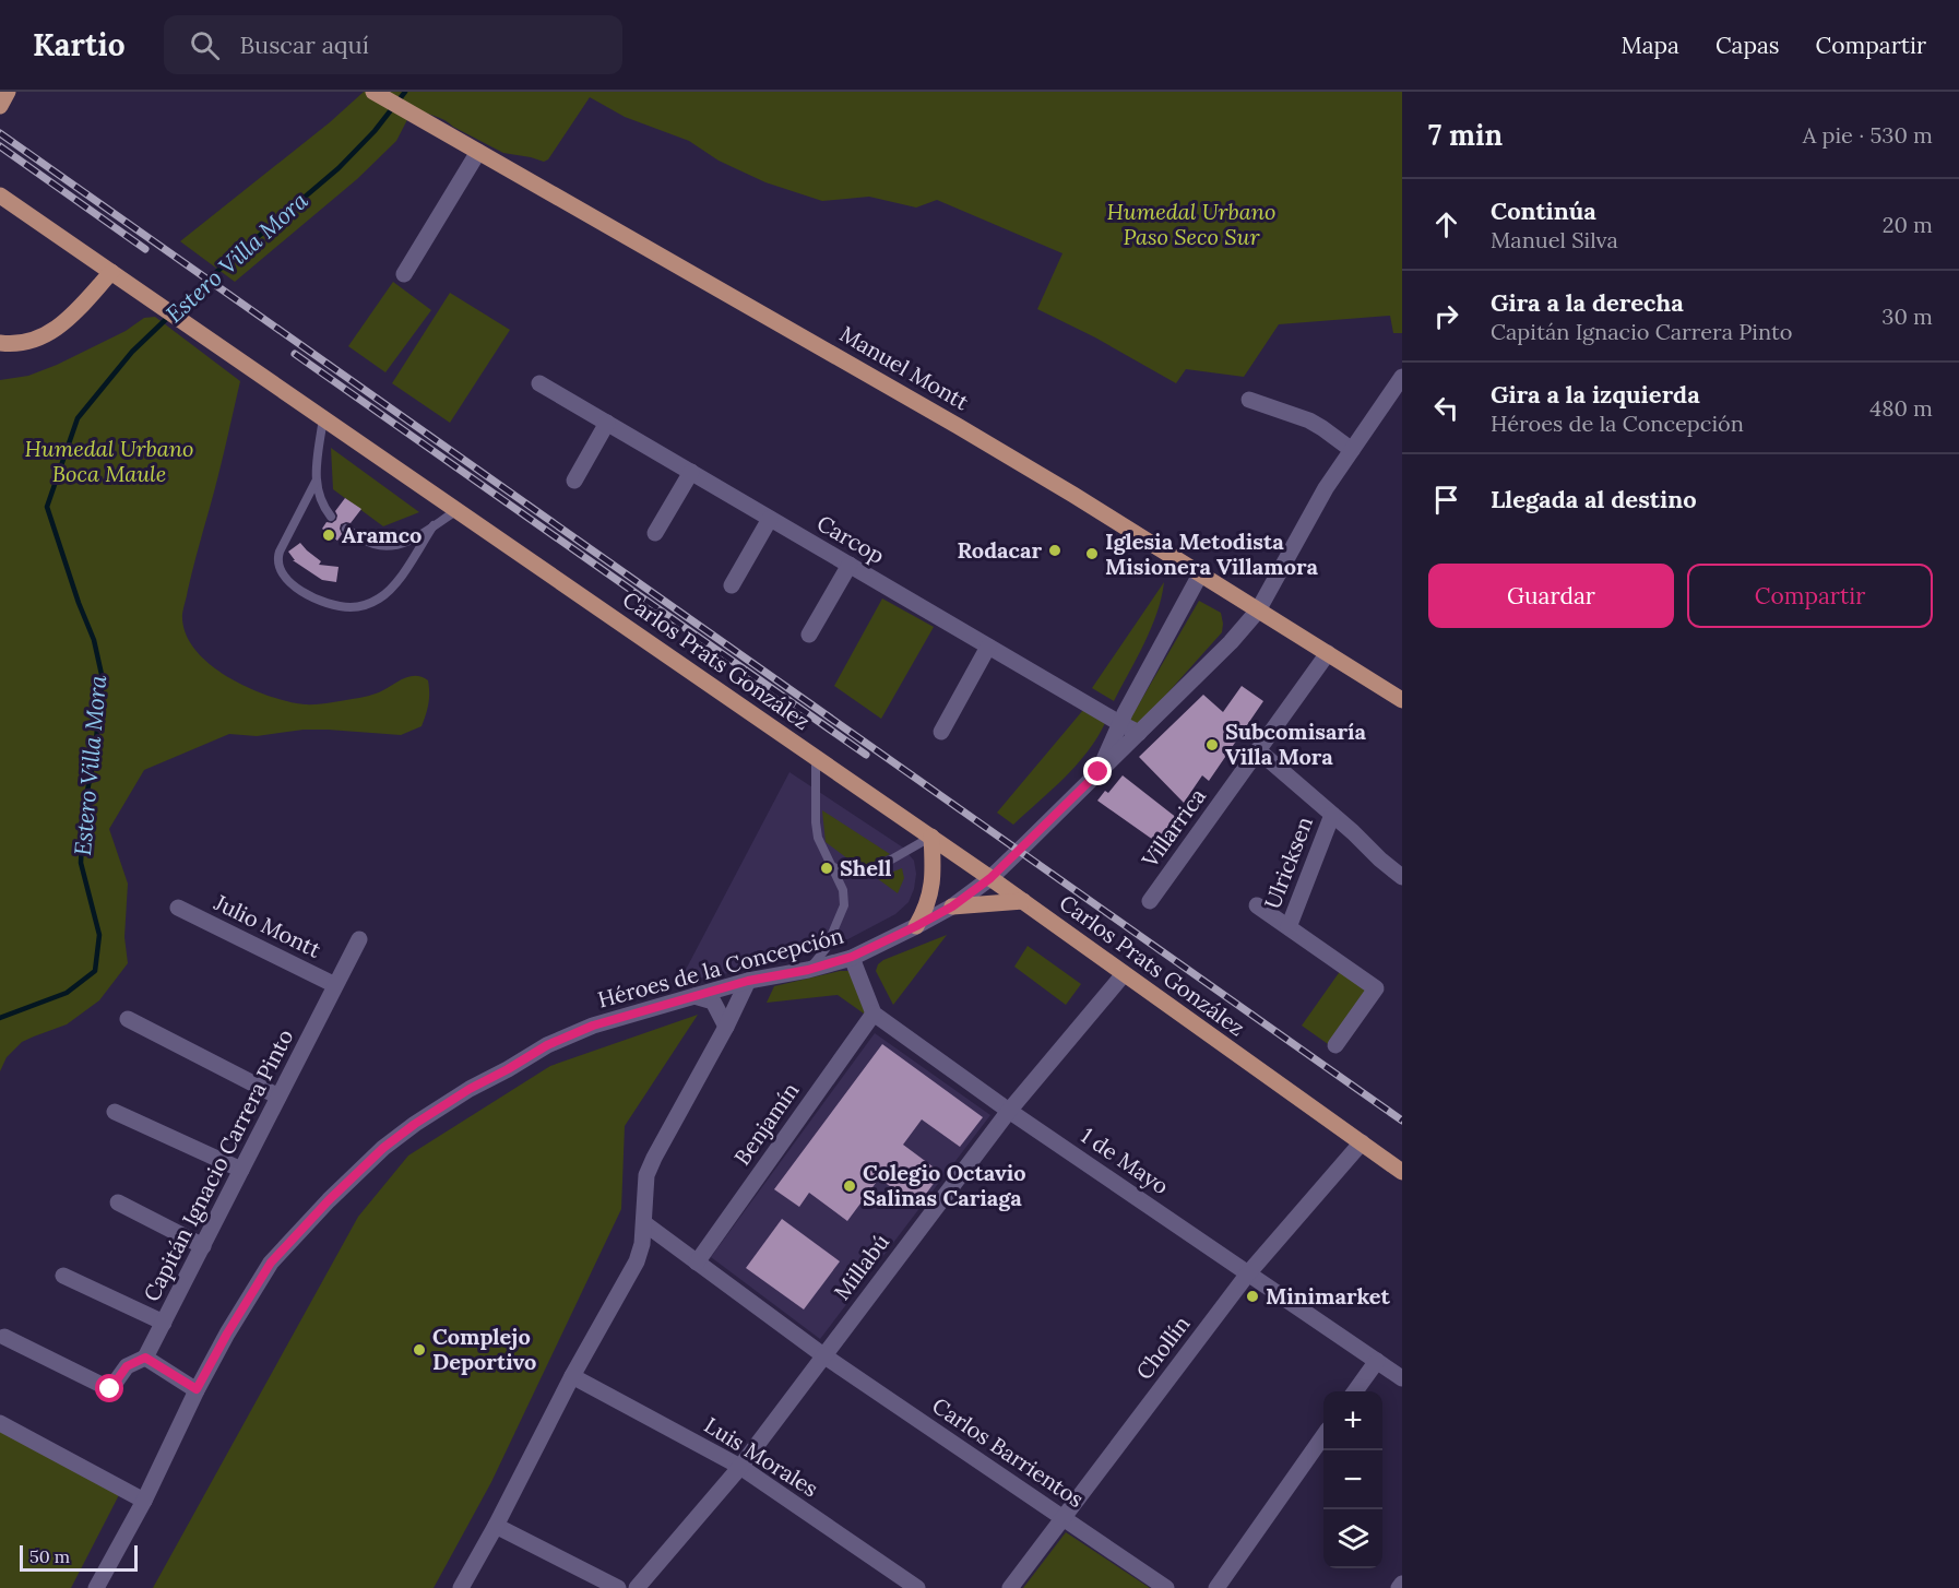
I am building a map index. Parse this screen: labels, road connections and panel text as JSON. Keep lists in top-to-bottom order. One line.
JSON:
{"streets":{"main road":["Manuel Montt","Carlos Prats González"],"street":["Carcop","Villarrica","Ulricksen","Julio Montt","Héroes de la Concepción","Benjamín","1 de Mayo","Capitán Ignacio Carrera Pinto","Millabú","Chollín","Carlos Barrientos","Luis Morales"]},"crossings":[["Manuel Montt","Villarrica"],["Manuel Montt","Héroes de la Concepción"],["Carcop","Héroes de la Concepción"],["Carlos Prats González","Héroes de la Concepción"],["Carlos Prats González","Millabú"],["Carlos Prats González","Chollín"],["Villarrica","Ulricksen"],["Julio Montt","Capitán Ignacio Carrera Pinto"],["Benjamín","1 de Mayo"],["Benjamín","Carlos Barrientos"],["1 de Mayo","Millabú"],["1 de Mayo","Chollín"],["Millabú","Carlos Barrientos"],["Millabú","Luis Morales"],["Chollín","Carlos Barrientos"]],"water":["Estero Villa Mora"],"parks":["Humedal Urbano Paso Seco Sur","Humedal Urbano Boca Maule"],"places":["Aramco","Rodacar","Iglesia Metodista Misionera Villamora","Subcomisaría Villa Mora","Shell","Colegio Octavio Salinas Cariaga","Minimarket","Complejo Deportivo"],"scale_bar":"50 m","page":{"header":"Kartio","search":"Buscar aquí","nav":["Mapa","Capas","Compartir"],"heading":["7 min","A pie · 530 m"],"list":[["Continúa","Manuel Silva","20 m"],["Gira a la derecha","Capitán Ignacio Carrera Pinto","30 m"],["Gira a la izquierda","Héroes de la Concepción","480 m"],"Llegada al destino"],"buttons":["Guardar","Compartir"],"map_buttons":["+","−"],"scale":"50 m"}}
